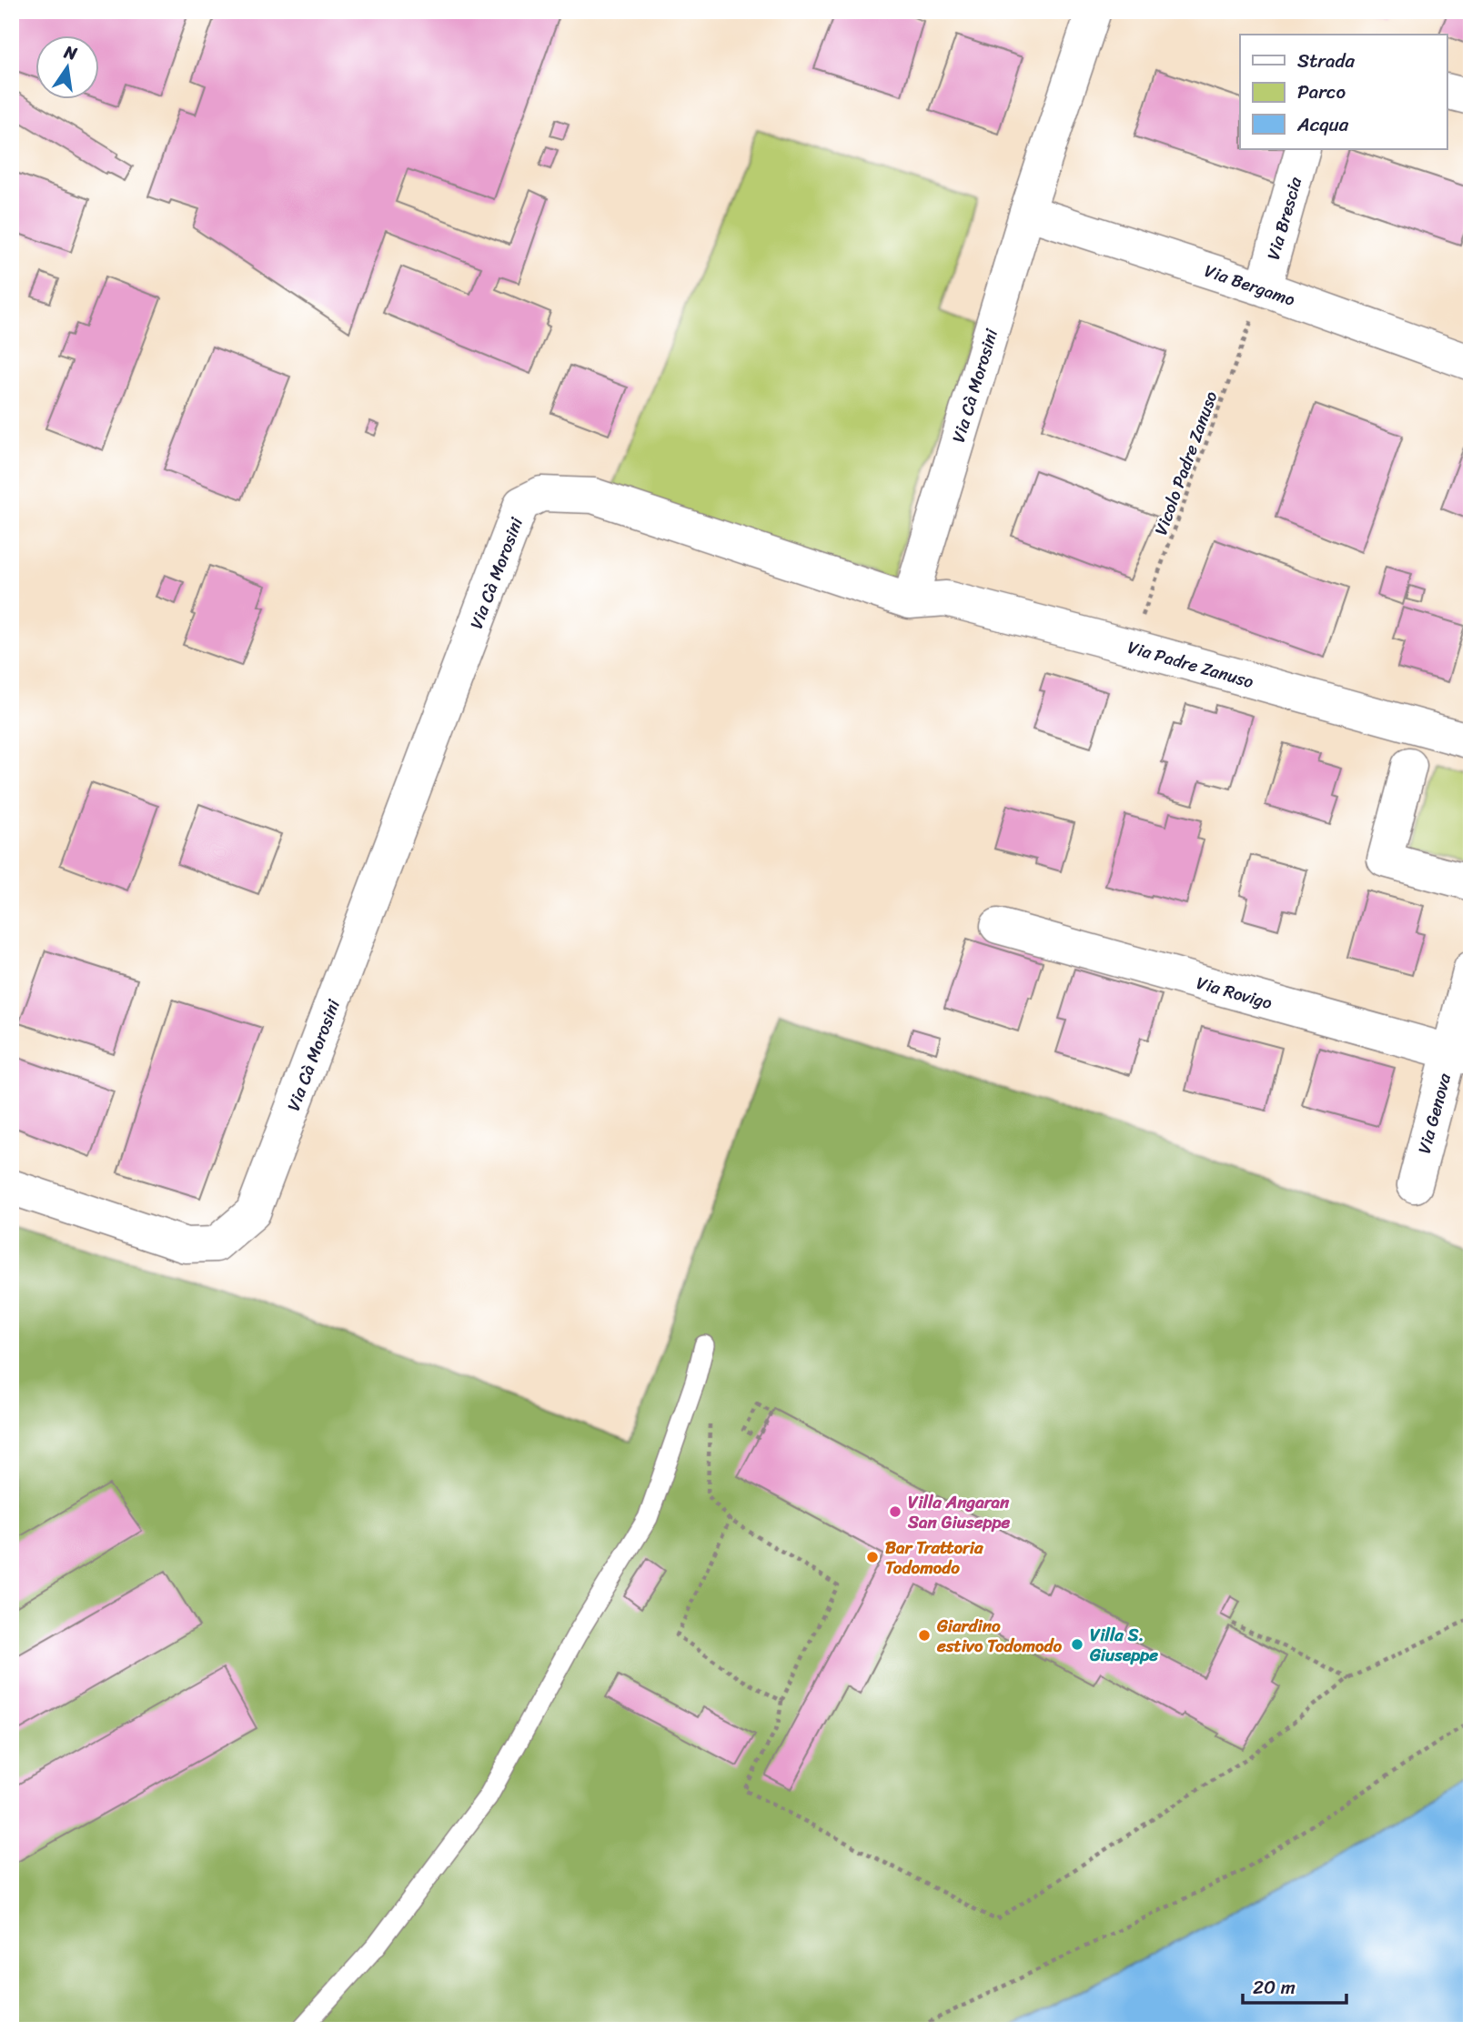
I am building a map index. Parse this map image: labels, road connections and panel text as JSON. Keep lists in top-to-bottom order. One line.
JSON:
{"streets":{"street":["Via Brescia","Via Bergamo","Via Cà Morosini","Via Padre Zanuso","Via Rovigo","Via Genova"],"path":["Vicolo Padre Zanuso"]},"crossings":[["Via Brescia","Via Bergamo"],["Via Brescia","Vicolo Padre Zanuso"],["Via Bergamo","Via Cà Morosini"],["Via Bergamo","Vicolo Padre Zanuso"],["Via Cà Morosini","Via Padre Zanuso"],["Vicolo Padre Zanuso","Via Padre Zanuso"],["Via Rovigo","Via Genova"]],"places":["Villa Angaran San Giuseppe","Bar Trattoria Todomodo","Giardino estivo Todomodo","Villa S. Giuseppe"],"legend":["Strada","Parco","Acqua"],"scale_bar":"20 m","north":"top"}
